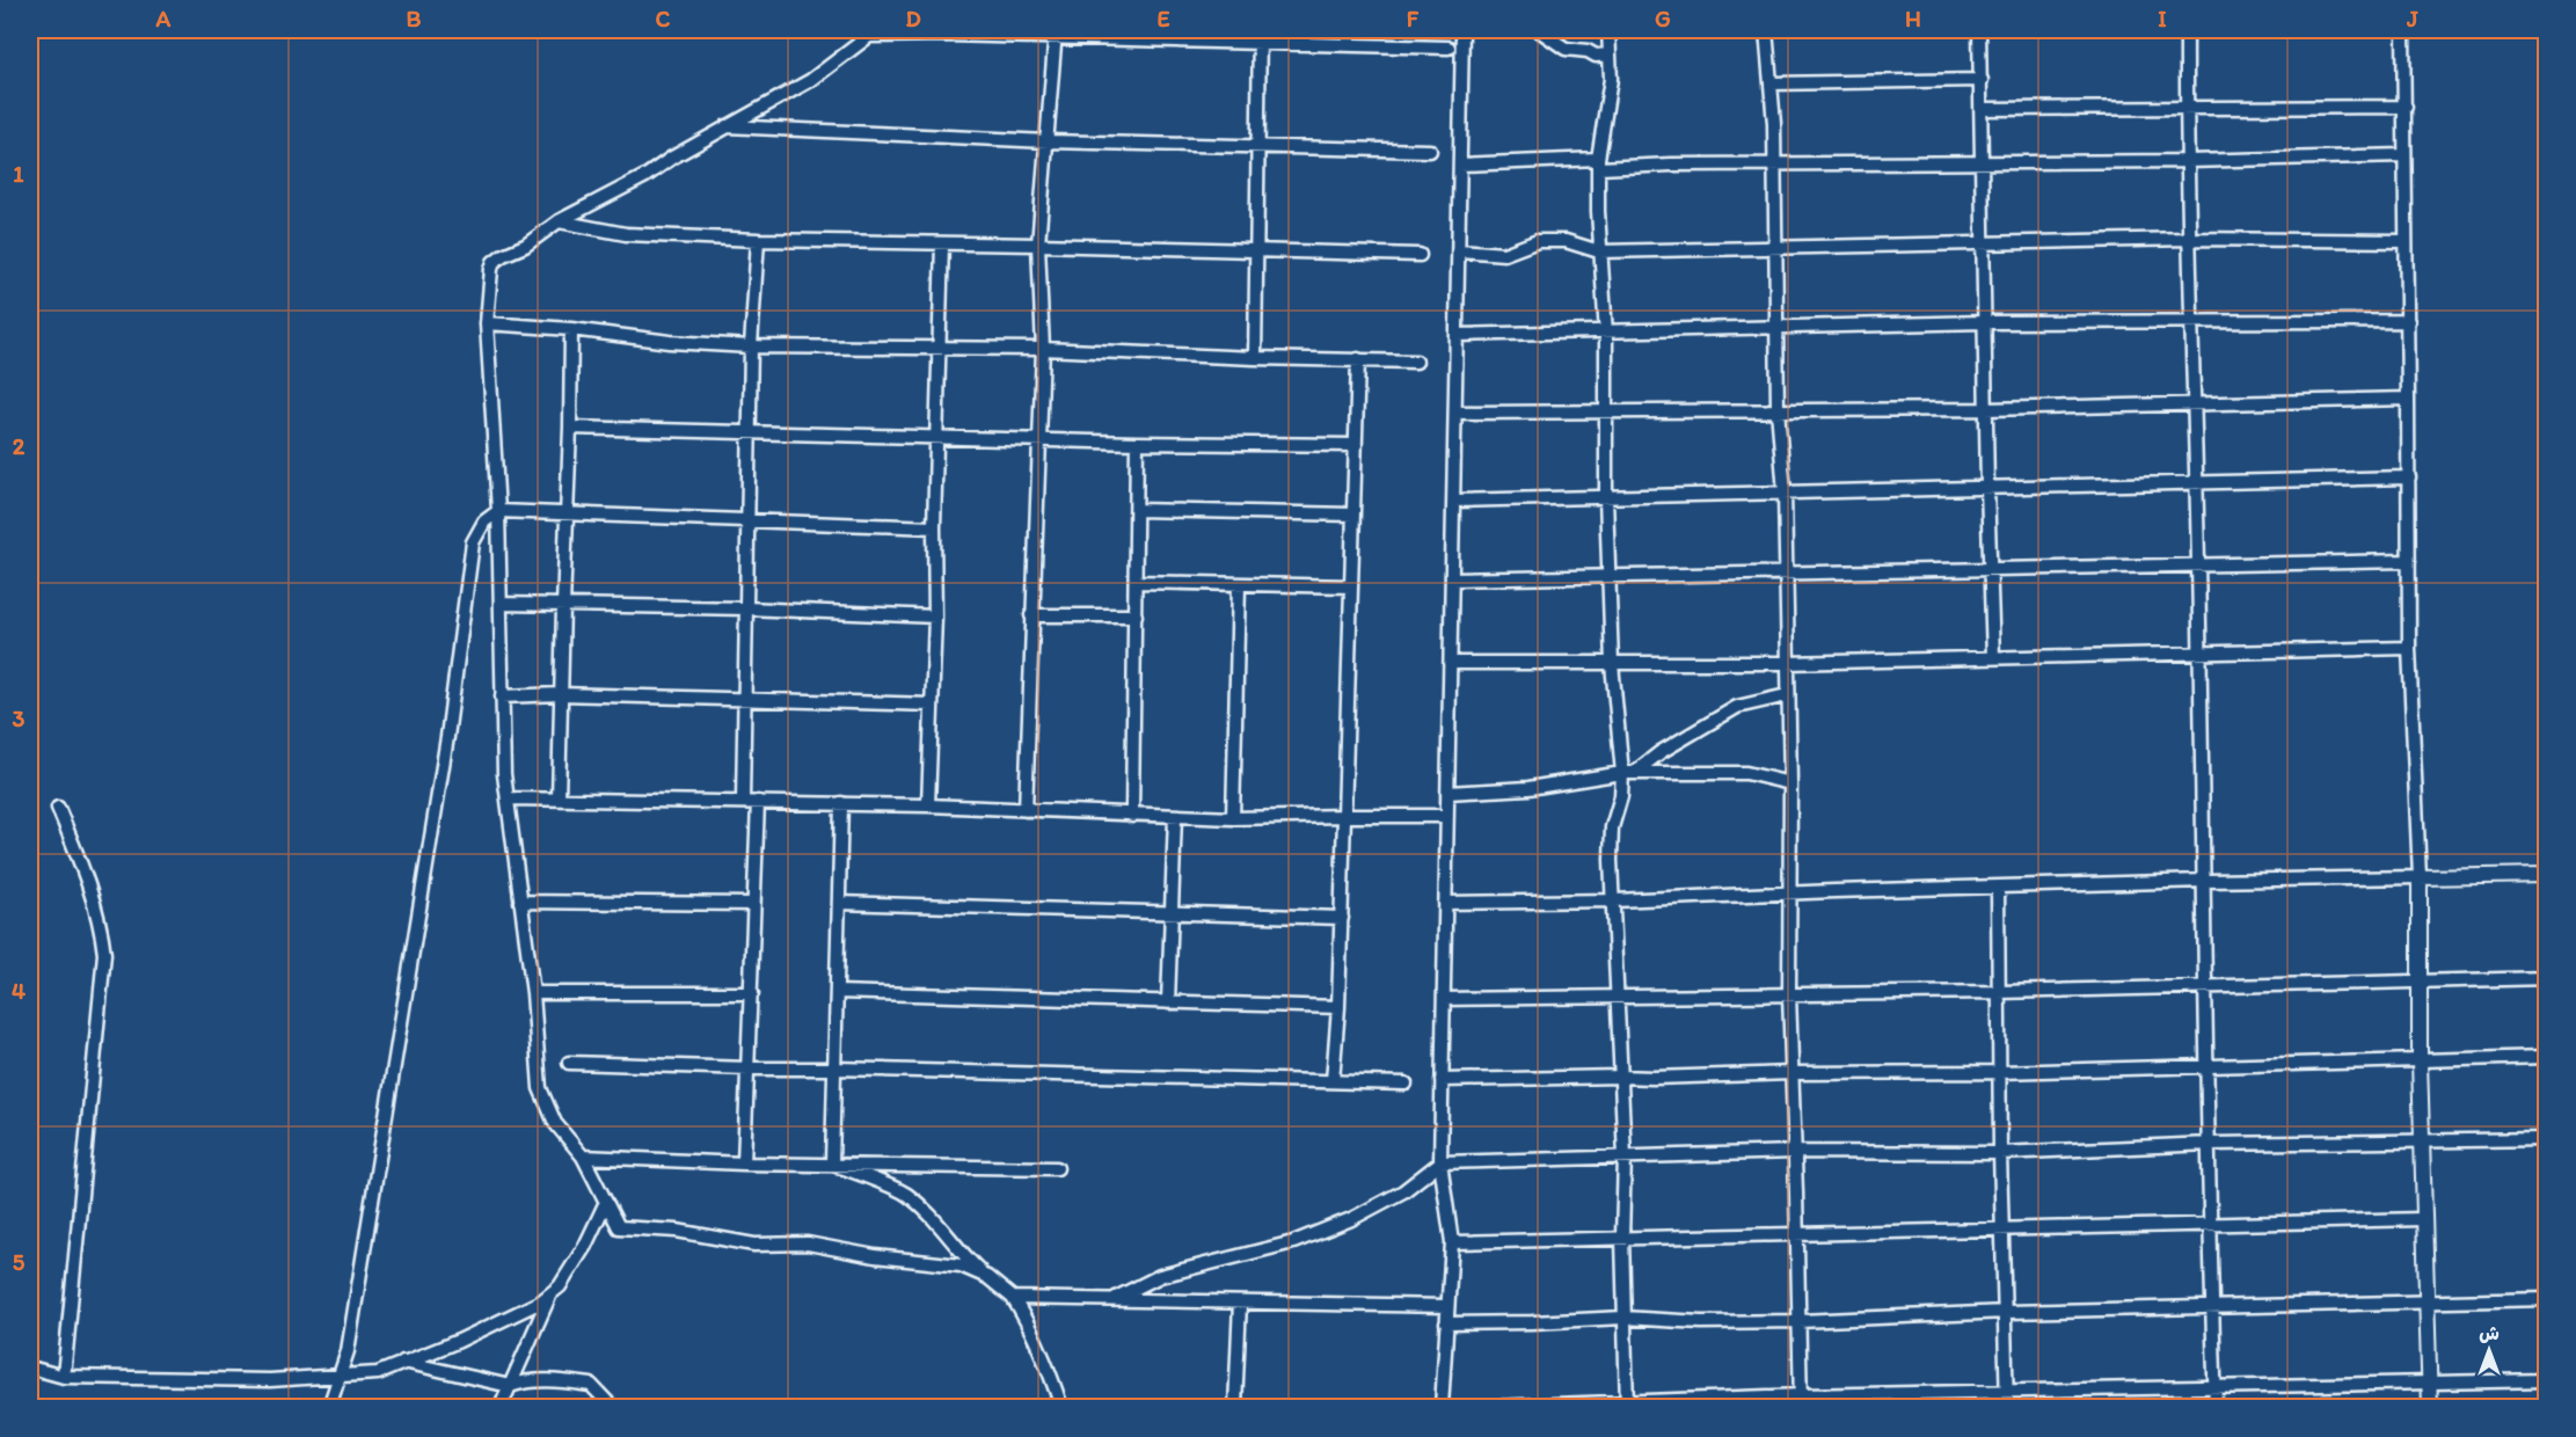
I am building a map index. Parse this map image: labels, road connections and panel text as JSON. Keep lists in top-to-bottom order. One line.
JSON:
{"north":"top","grid":{"columns":["A","B","C","D","E","F","G","H","I","J"],"rows":["1","2","3","4","5"]}}
